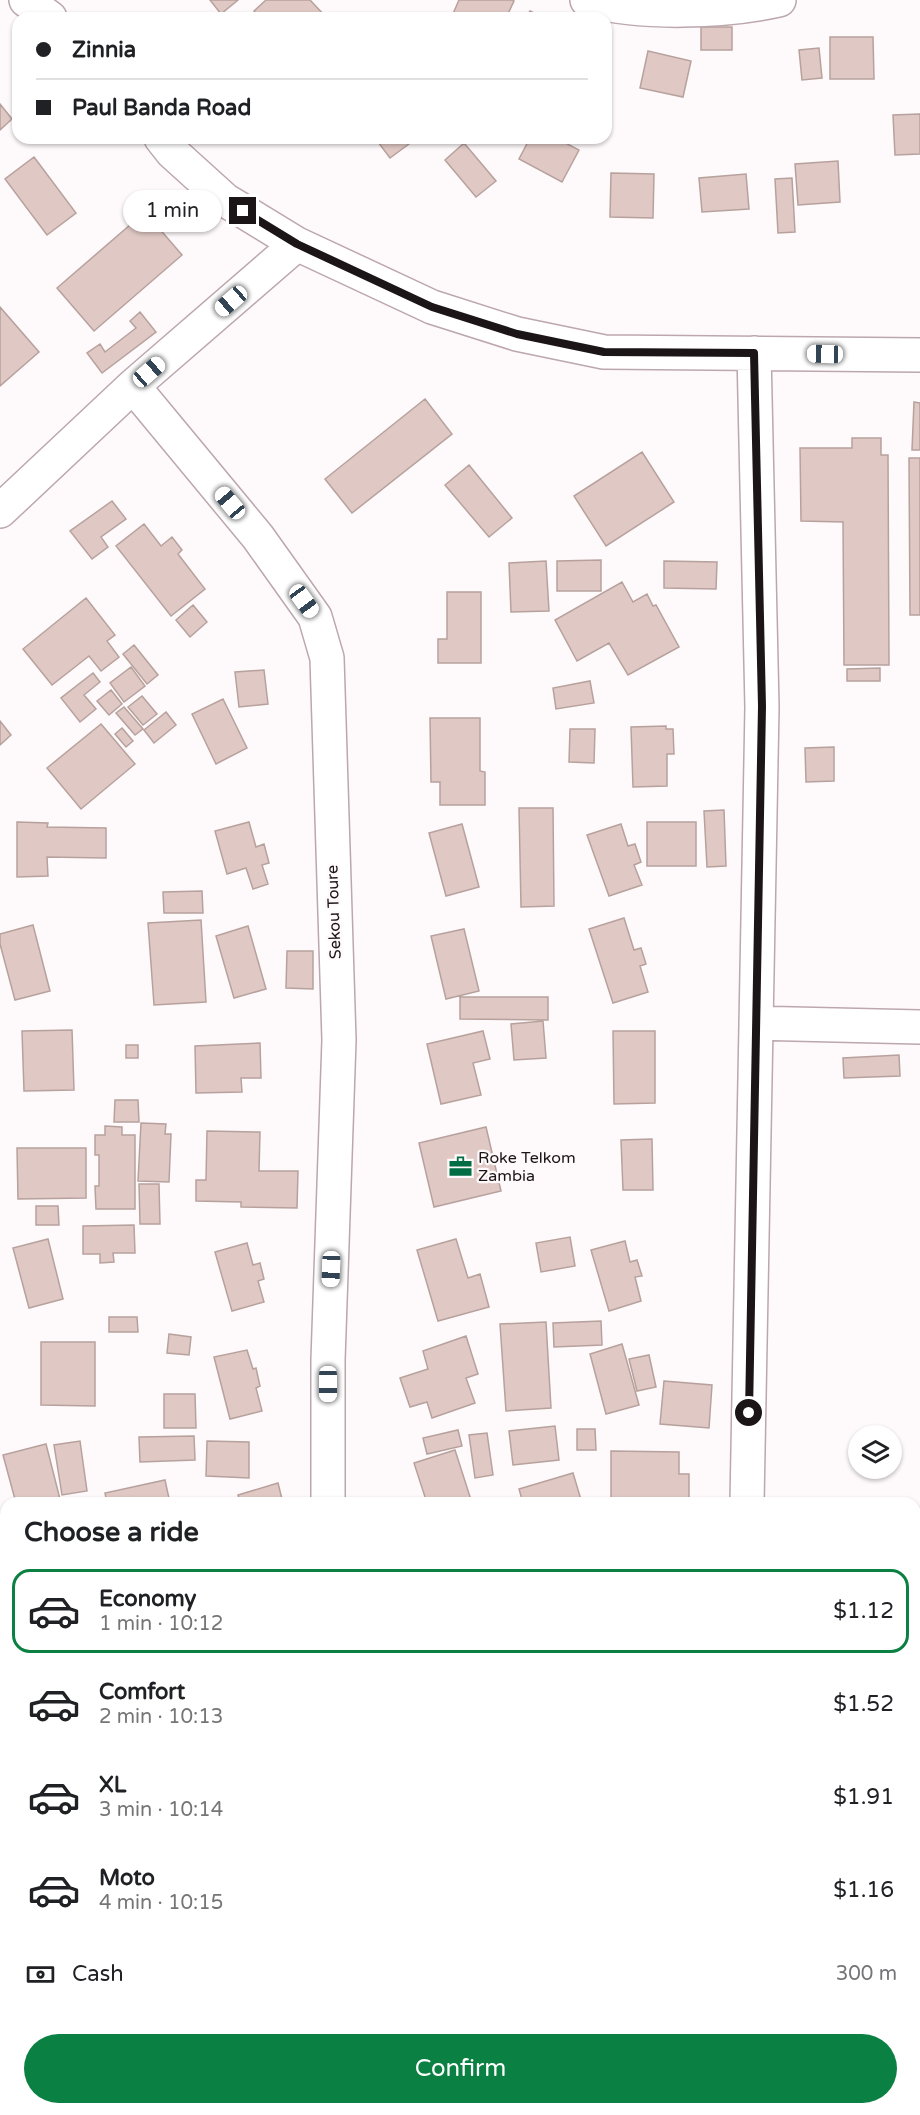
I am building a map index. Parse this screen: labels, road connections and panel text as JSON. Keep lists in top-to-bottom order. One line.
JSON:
{"streets":{"street":["Sekou Toure"]},"places":{"office":["Roke Telkom Zambia"]},"page":{"banner":["Zinnia","Paul Banda Road"],"bubble":"1 min","heading":"Choose a ride","list":[{"name":"Economy","note":"1 min · 10:12","value":"$1.12"},{"name":"Comfort","note":"2 min · 10:13","value":"$1.52"},{"name":"XL","note":"3 min · 10:14","value":"$1.91"},{"name":"Moto","note":"4 min · 10:15","value":"$1.16"}],"pay":["Cash","300 m"],"buttons":"Confirm"}}
